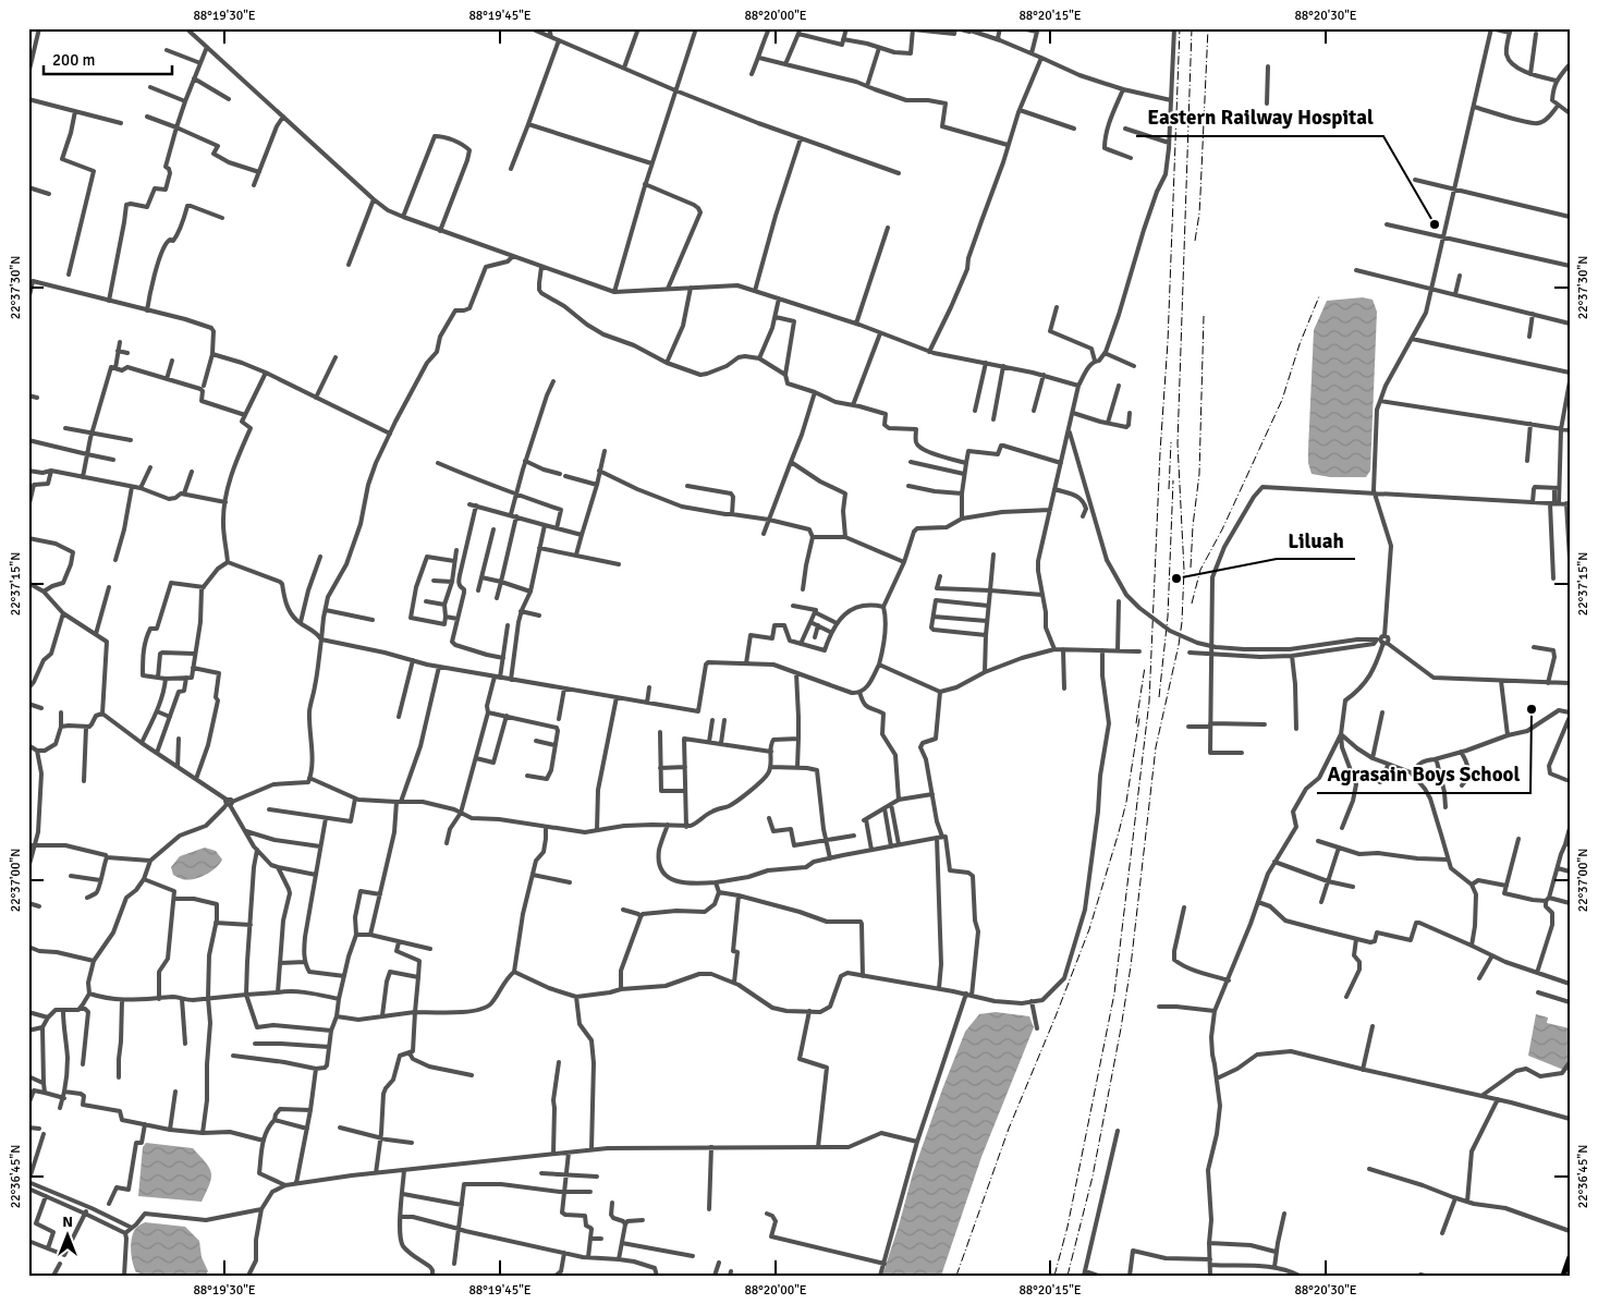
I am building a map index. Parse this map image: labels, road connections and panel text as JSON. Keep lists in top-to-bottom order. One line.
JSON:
{"places":["Eastern Railway Hospital","Liluah","Agrasain Boys School"],"scale_bar":"200 m","north":"top","coordinates":["88°19'30\"E","88°19'45\"E","88°20'00\"E","88°20'15\"E","88°20'30\"E","22°37'30\"N","22°37'15\"N","22°37'00\"N","22°36'45\"N"]}
